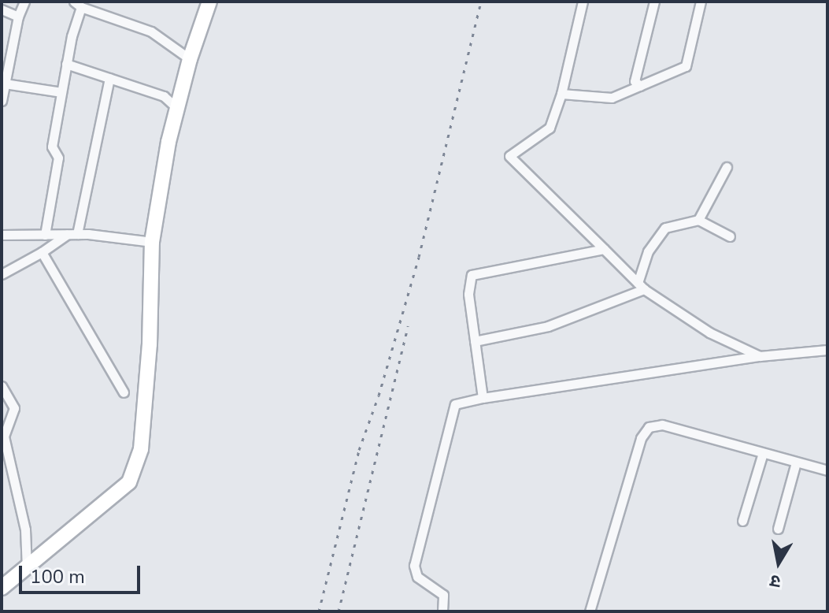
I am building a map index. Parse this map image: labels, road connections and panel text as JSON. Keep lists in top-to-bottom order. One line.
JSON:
{"scale_bar":"100 m","north":"bottom"}
